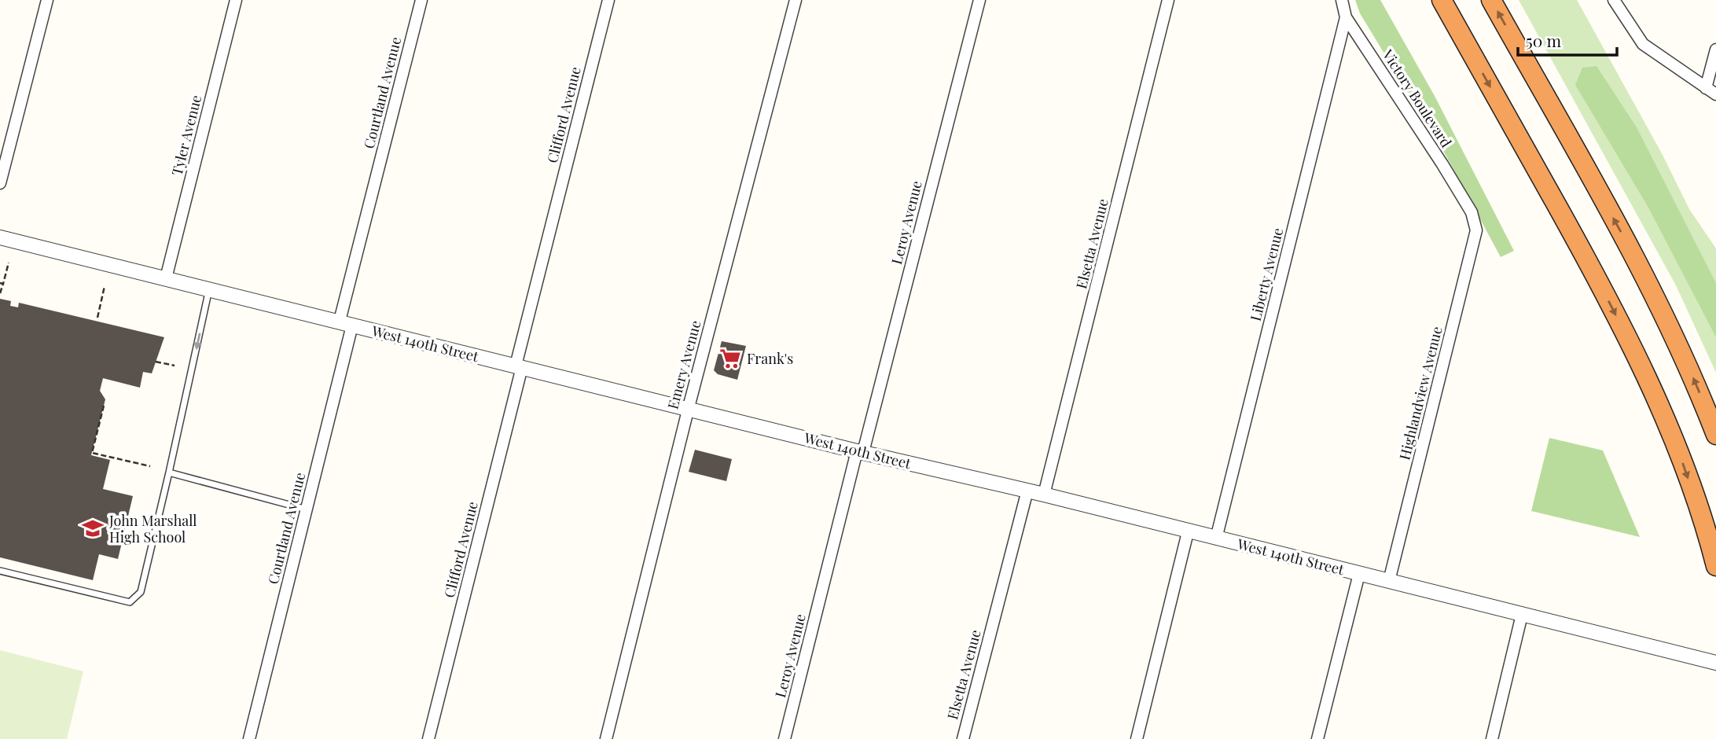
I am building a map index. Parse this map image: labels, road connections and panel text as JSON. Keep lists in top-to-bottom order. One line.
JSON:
{"streets":{"street":["Courtland Avenue","Victory Boulevard","Clifford Avenue","Tyler Avenue","Leroy Avenue","Elsetta Avenue","Liberty Avenue","West 140th Street","Emery Avenue","Highlandview Avenue"]},"crossings":[["Courtland Avenue","West 140th Street"],["Victory Boulevard","Liberty Avenue"],["Victory Boulevard","Highlandview Avenue"],["Clifford Avenue","West 140th Street"],["Tyler Avenue","West 140th Street"],["Leroy Avenue","West 140th Street"],["Elsetta Avenue","West 140th Street"],["Liberty Avenue","West 140th Street"],["West 140th Street","Emery Avenue"],["West 140th Street","Highlandview Avenue"]],"places":{"supermarket":["Frank's"],"school or university":["John Marshall High School"]},"scale_bar":"50 m"}
